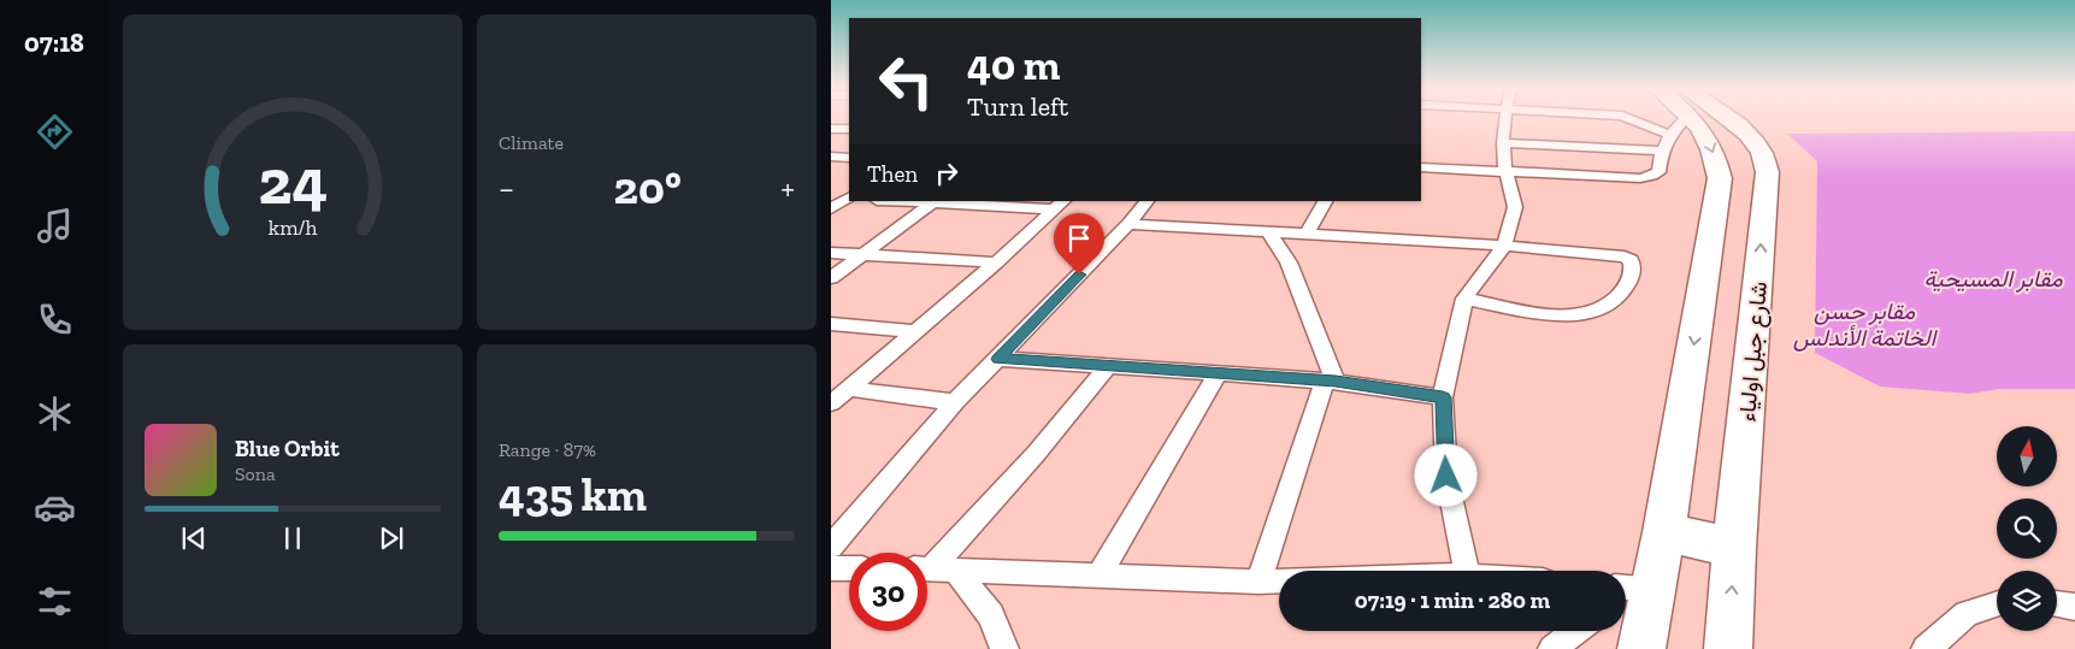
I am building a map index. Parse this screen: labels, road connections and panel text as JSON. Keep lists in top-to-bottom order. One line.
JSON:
{"streets":{"highway":["شارع جبل اولياء"]},"parks":["مقابر المسيحية","مقابر حسن الخاتمة الأندلس"],"north":"top","page":{"tabs":"07:18","tile":["Climate",["Range · 87%","435 km"]],"turn":["40 m","Turn left"],"then":"Then","heat":["−","20°","+"],"song":["Blue Orbit","Sona"],"limit":"30","trip":"07:19 · 1 min · 280 m","gauge":["24","km/h"]}}
